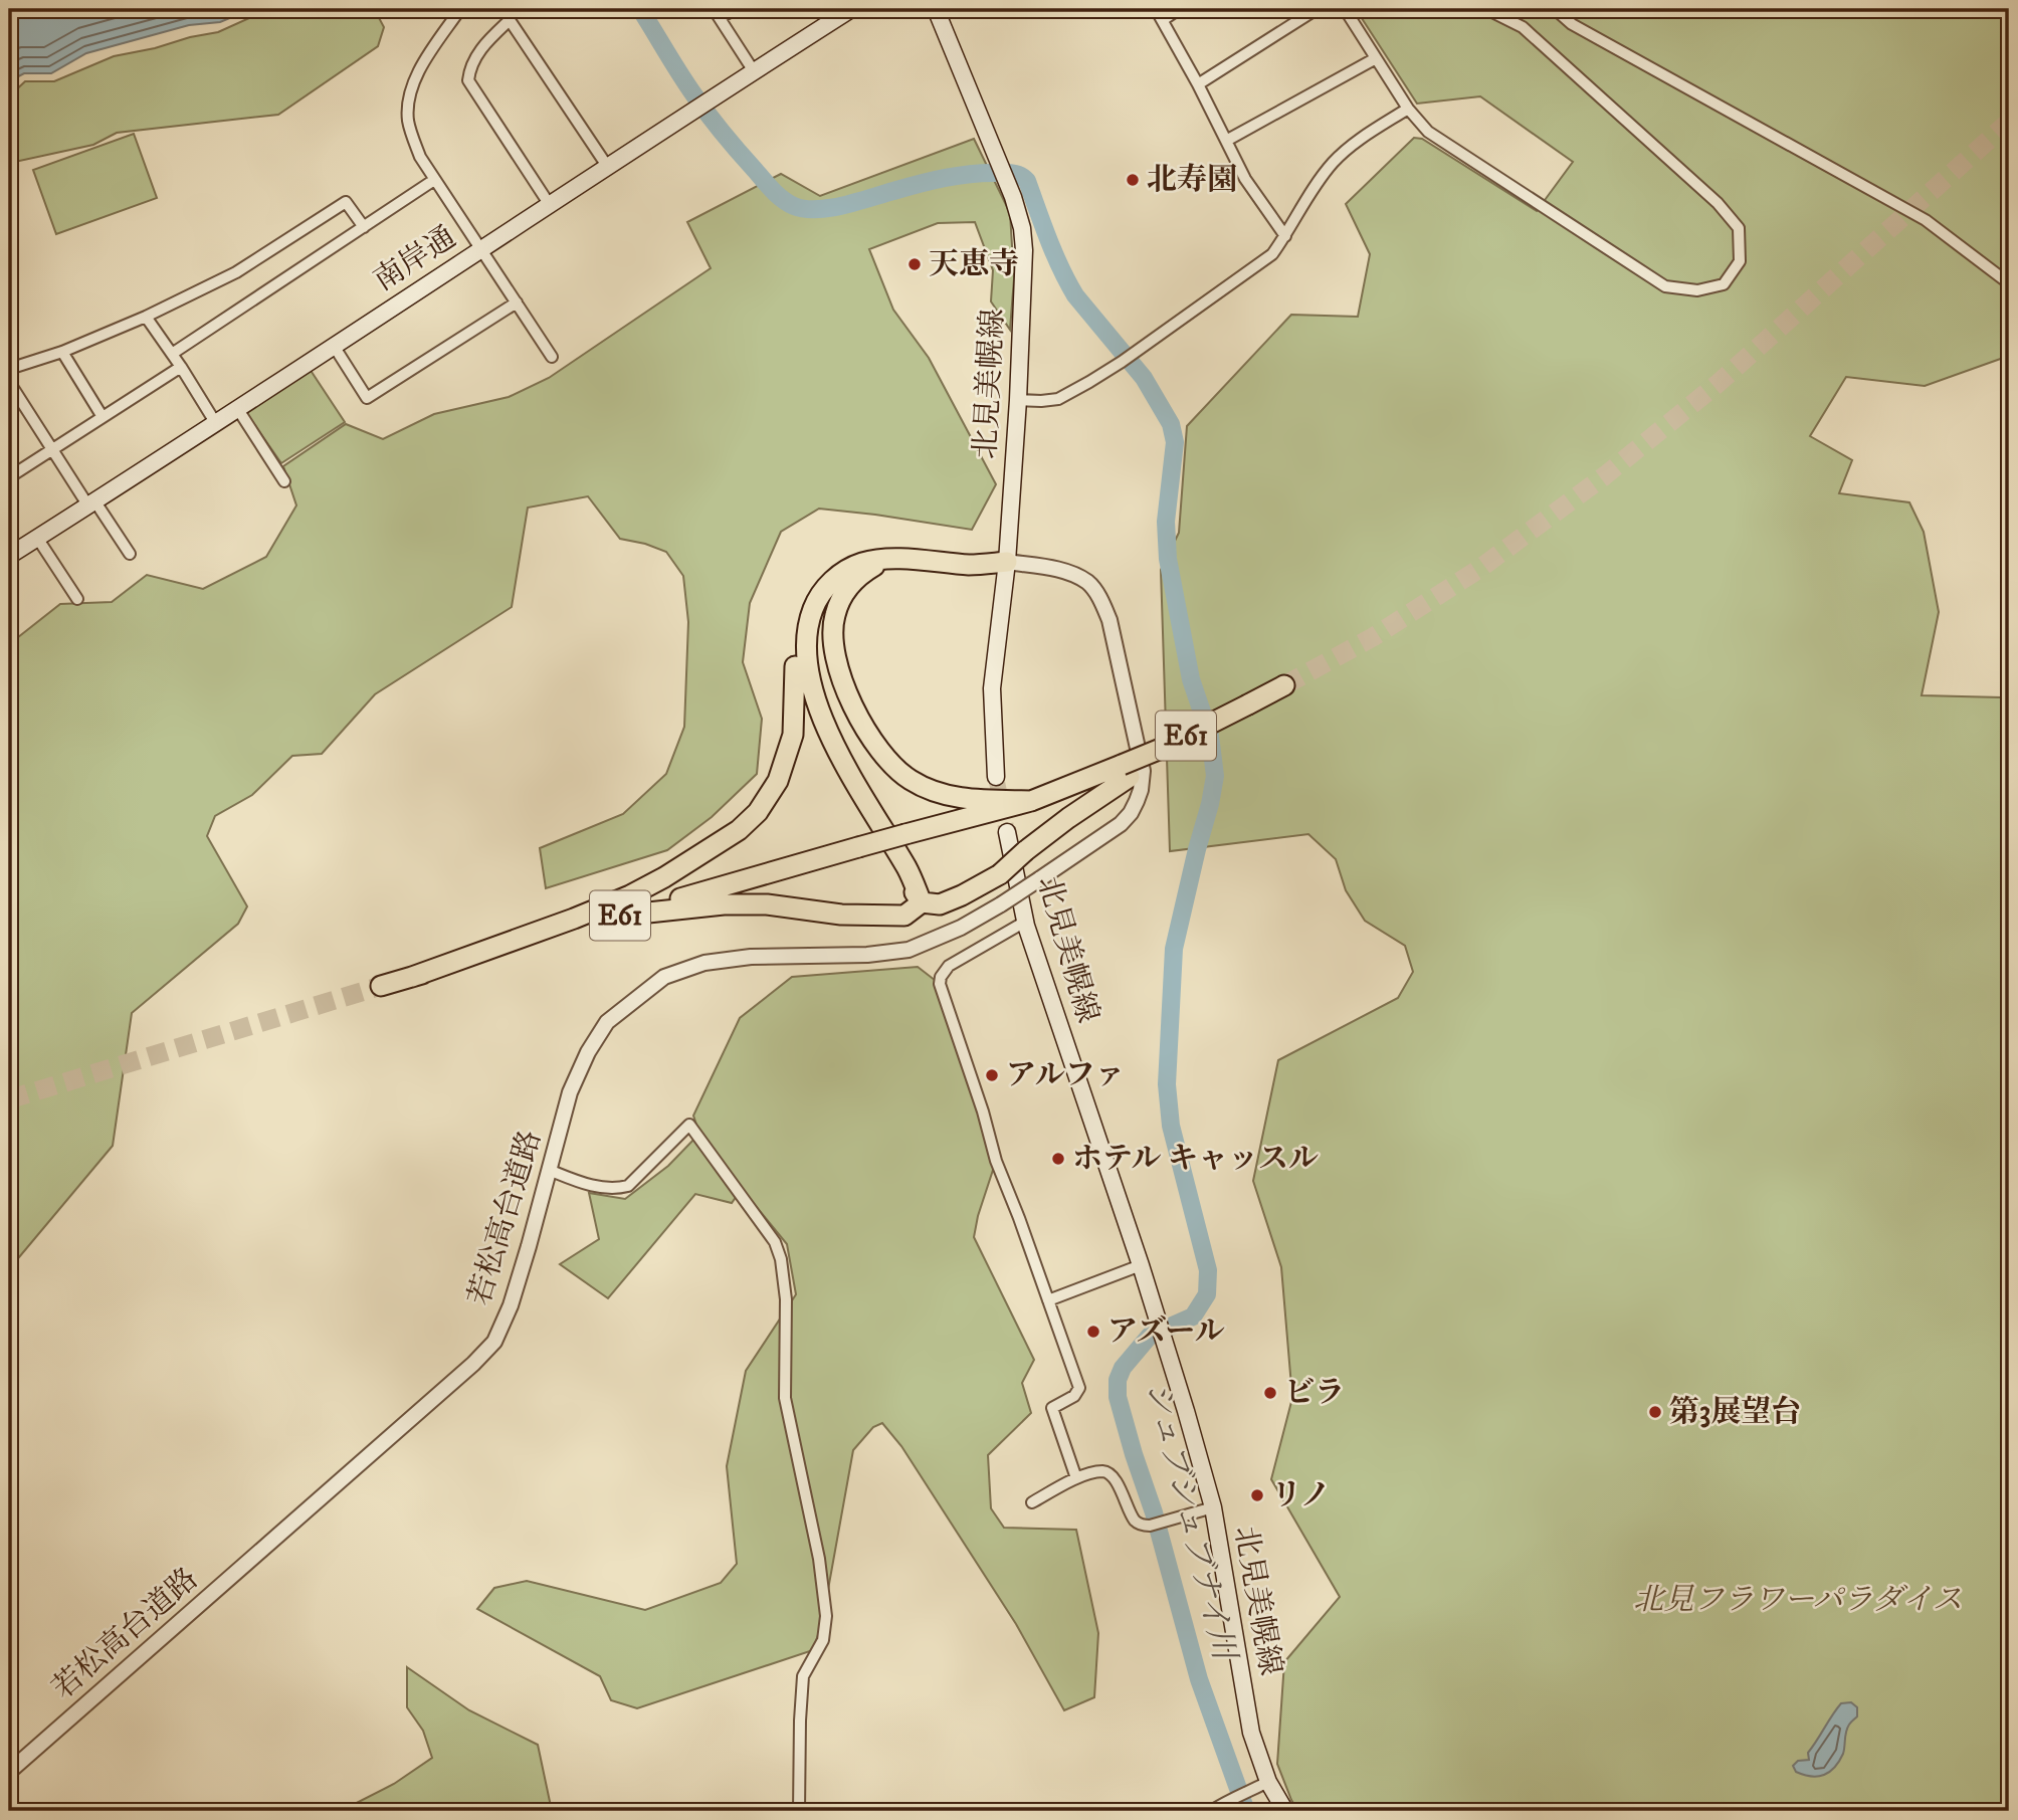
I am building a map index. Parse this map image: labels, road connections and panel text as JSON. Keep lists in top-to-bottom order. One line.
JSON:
{"streets":{"highway":["E61"],"main road":["南岸通","北見美幌線"],"street":["若松高台道路"]},"crossings":[["北見美幌線","若松高台道路"]],"water":["シュブシュブナイ川"],"parks":["北見フラワーパラダイス"],"places":["北寿園","天恵寺","アルファ","ホテル キャッスル","アズール","ビラ","第3展望台","リノ"]}
